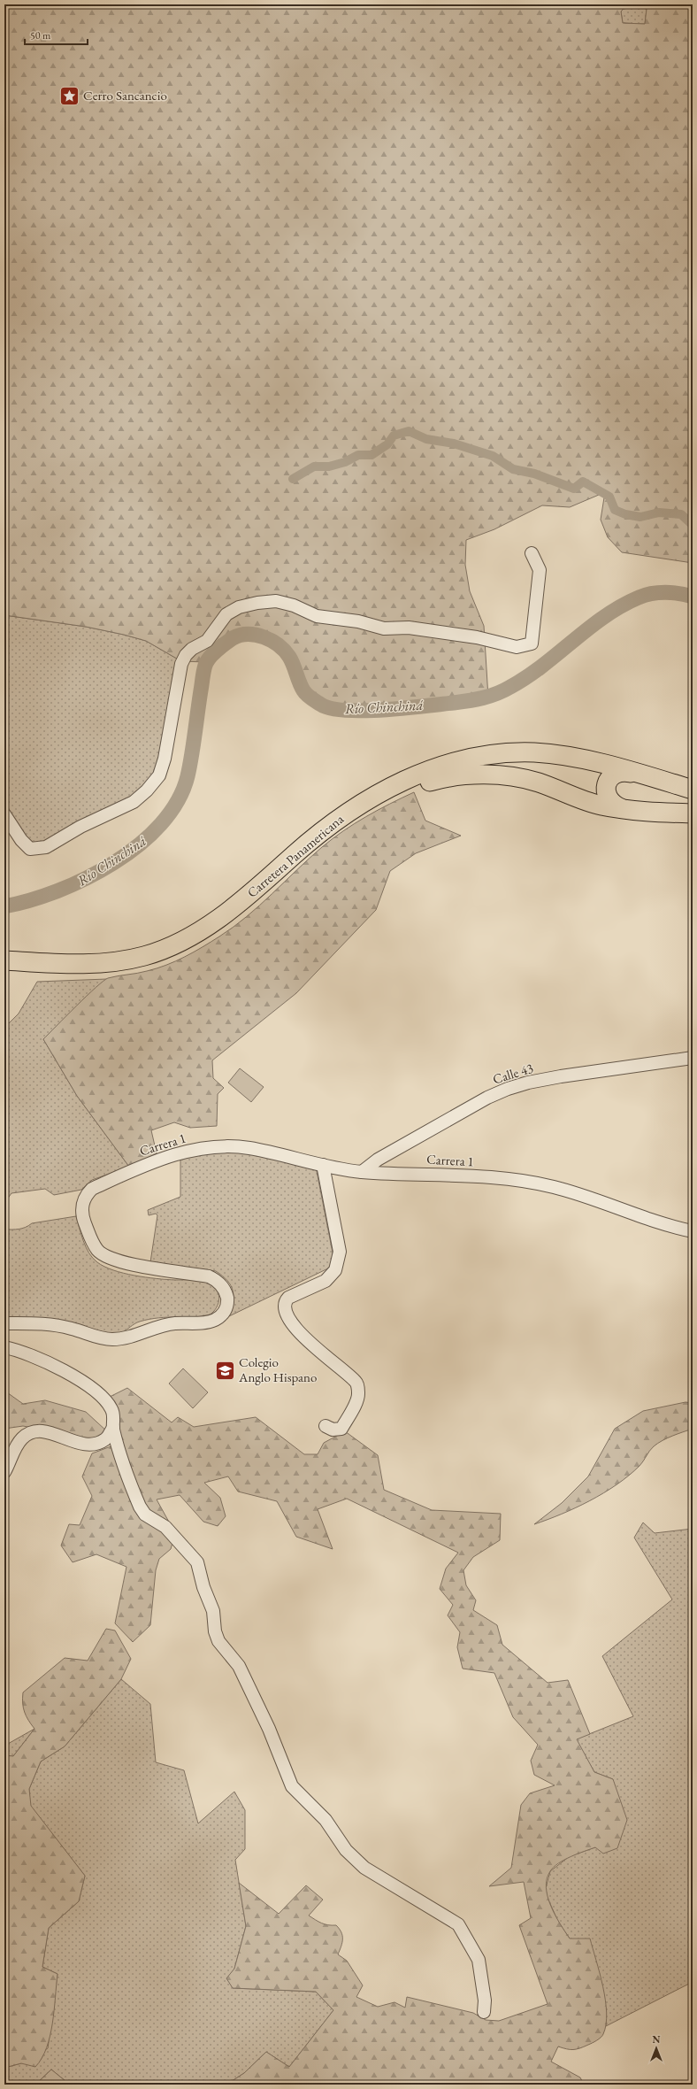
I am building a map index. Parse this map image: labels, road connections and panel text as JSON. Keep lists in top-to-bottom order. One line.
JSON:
{"streets":{"highway":["Carretera Panamericana"],"street":["Calle 43","Carrera 1"]},"crossings":[["Calle 43","Carrera 1"]],"water":["Río Chinchiná"],"places":{"place":["Cerro Sancancio"],"school or university":["Colegio Anglo Hispano"]},"scale_bar":"50 m","north":"top"}
